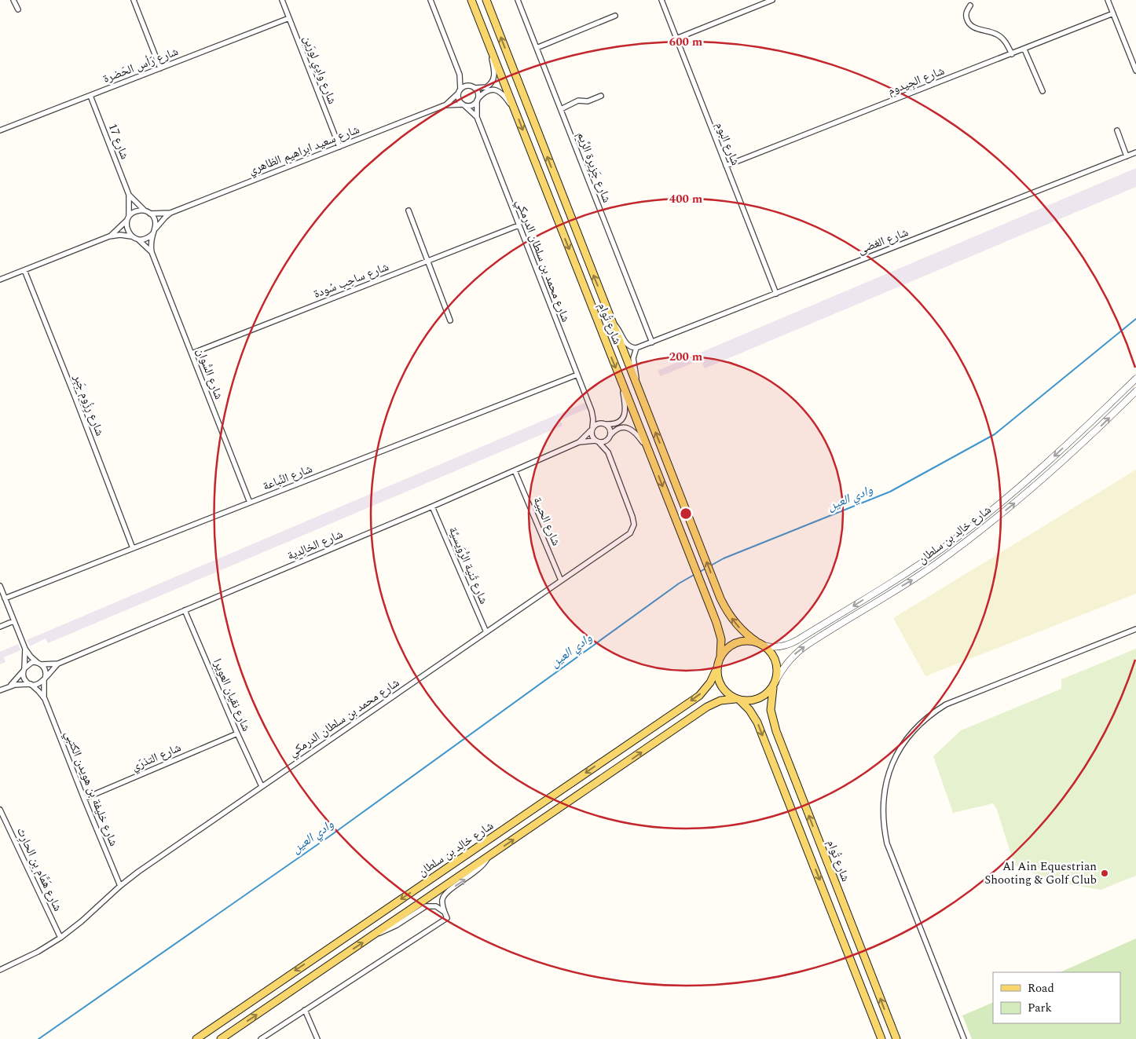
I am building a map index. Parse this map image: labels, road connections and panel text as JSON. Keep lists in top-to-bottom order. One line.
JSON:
{"streets":{"main road":["شارع تُوام","شارع خالِد بن سلطان"],"street":["شارع رَأس الحَضرة","شارع وادِي لورَين","شارع الجِيدوم","شارع 17","شارع البوم","شارع سعيد ابراهيم الظاهري","شارع جَزِيرة الرِّيم","شارع الغضى","شارع محمد بن سلطان الدرمكي","شارع ساحِب سُودة","شارع السُّوان","شارع رِزُوم جَبِر","شارع النَّباعة","شارع الحبية","شارع الخالِدية","شارع ثَنية الرُّوَيسيَّة","شارع نقيان العويرا","شارع التذرّي","شارع خليفة بن هويدن الكتبي","شارع هَمَّام بن الحارِث"]},"crossings":[["شارع رَأس الحَضرة","شارع وادِي لورَين"],["شارع رَأس الحَضرة","شارع 17"],["شارع وادِي لورَين","شارع سعيد ابراهيم الظاهري"],["شارع الجِيدوم","شارع البوم"],["شارع 17","شارع سعيد ابراهيم الظاهري"],["شارع 17","شارع السُّوان"],["شارع البوم","شارع الغضى"],["شارع سعيد ابراهيم الظاهري","شارع محمد بن سلطان الدرمكي"],["شارع سعيد ابراهيم الظاهري","شارع السُّوان"],["شارع جَزِيرة الرِّيم","شارع الغضى"],["شارع محمد بن سلطان الدرمكي","شارع ساحِب سُودة"],["شارع محمد بن سلطان الدرمكي","شارع النَّباعة"],["شارع محمد بن سلطان الدرمكي","شارع الحبية"],["شارع محمد بن سلطان الدرمكي","شارع الخالِدية"],["شارع محمد بن سلطان الدرمكي","شارع ثَنية الرُّوَيسيَّة"],["شارع محمد بن سلطان الدرمكي","شارع نقيان العويرا"],["شارع محمد بن سلطان الدرمكي","شارع خليفة بن هويدن الكتبي"],["شارع محمد بن سلطان الدرمكي","شارع هَمَّام بن الحارِث"],["شارع ساحِب سُودة","شارع السُّوان"],["شارع تُوام","شارع خالِد بن سلطان"],["شارع السُّوان","شارع النَّباعة"],["شارع رِزُوم جَبِر","شارع النَّباعة"],["شارع الحبية","شارع الخالِدية"],["شارع الخالِدية","شارع ثَنية الرُّوَيسيَّة"],["شارع الخالِدية","شارع نقيان العويرا"],["شارع الخالِدية","شارع خليفة بن هويدن الكتبي"],["شارع نقيان العويرا","شارع التذرّي"],["شارع التذرّي","شارع خليفة بن هويدن الكتبي"]],"water":["وادي العين"],"places":["Al Ain Equestrian Shooting & Golf Club"],"legend":["Road","Park"],"rings":["600 m","400 m","200 m"]}
